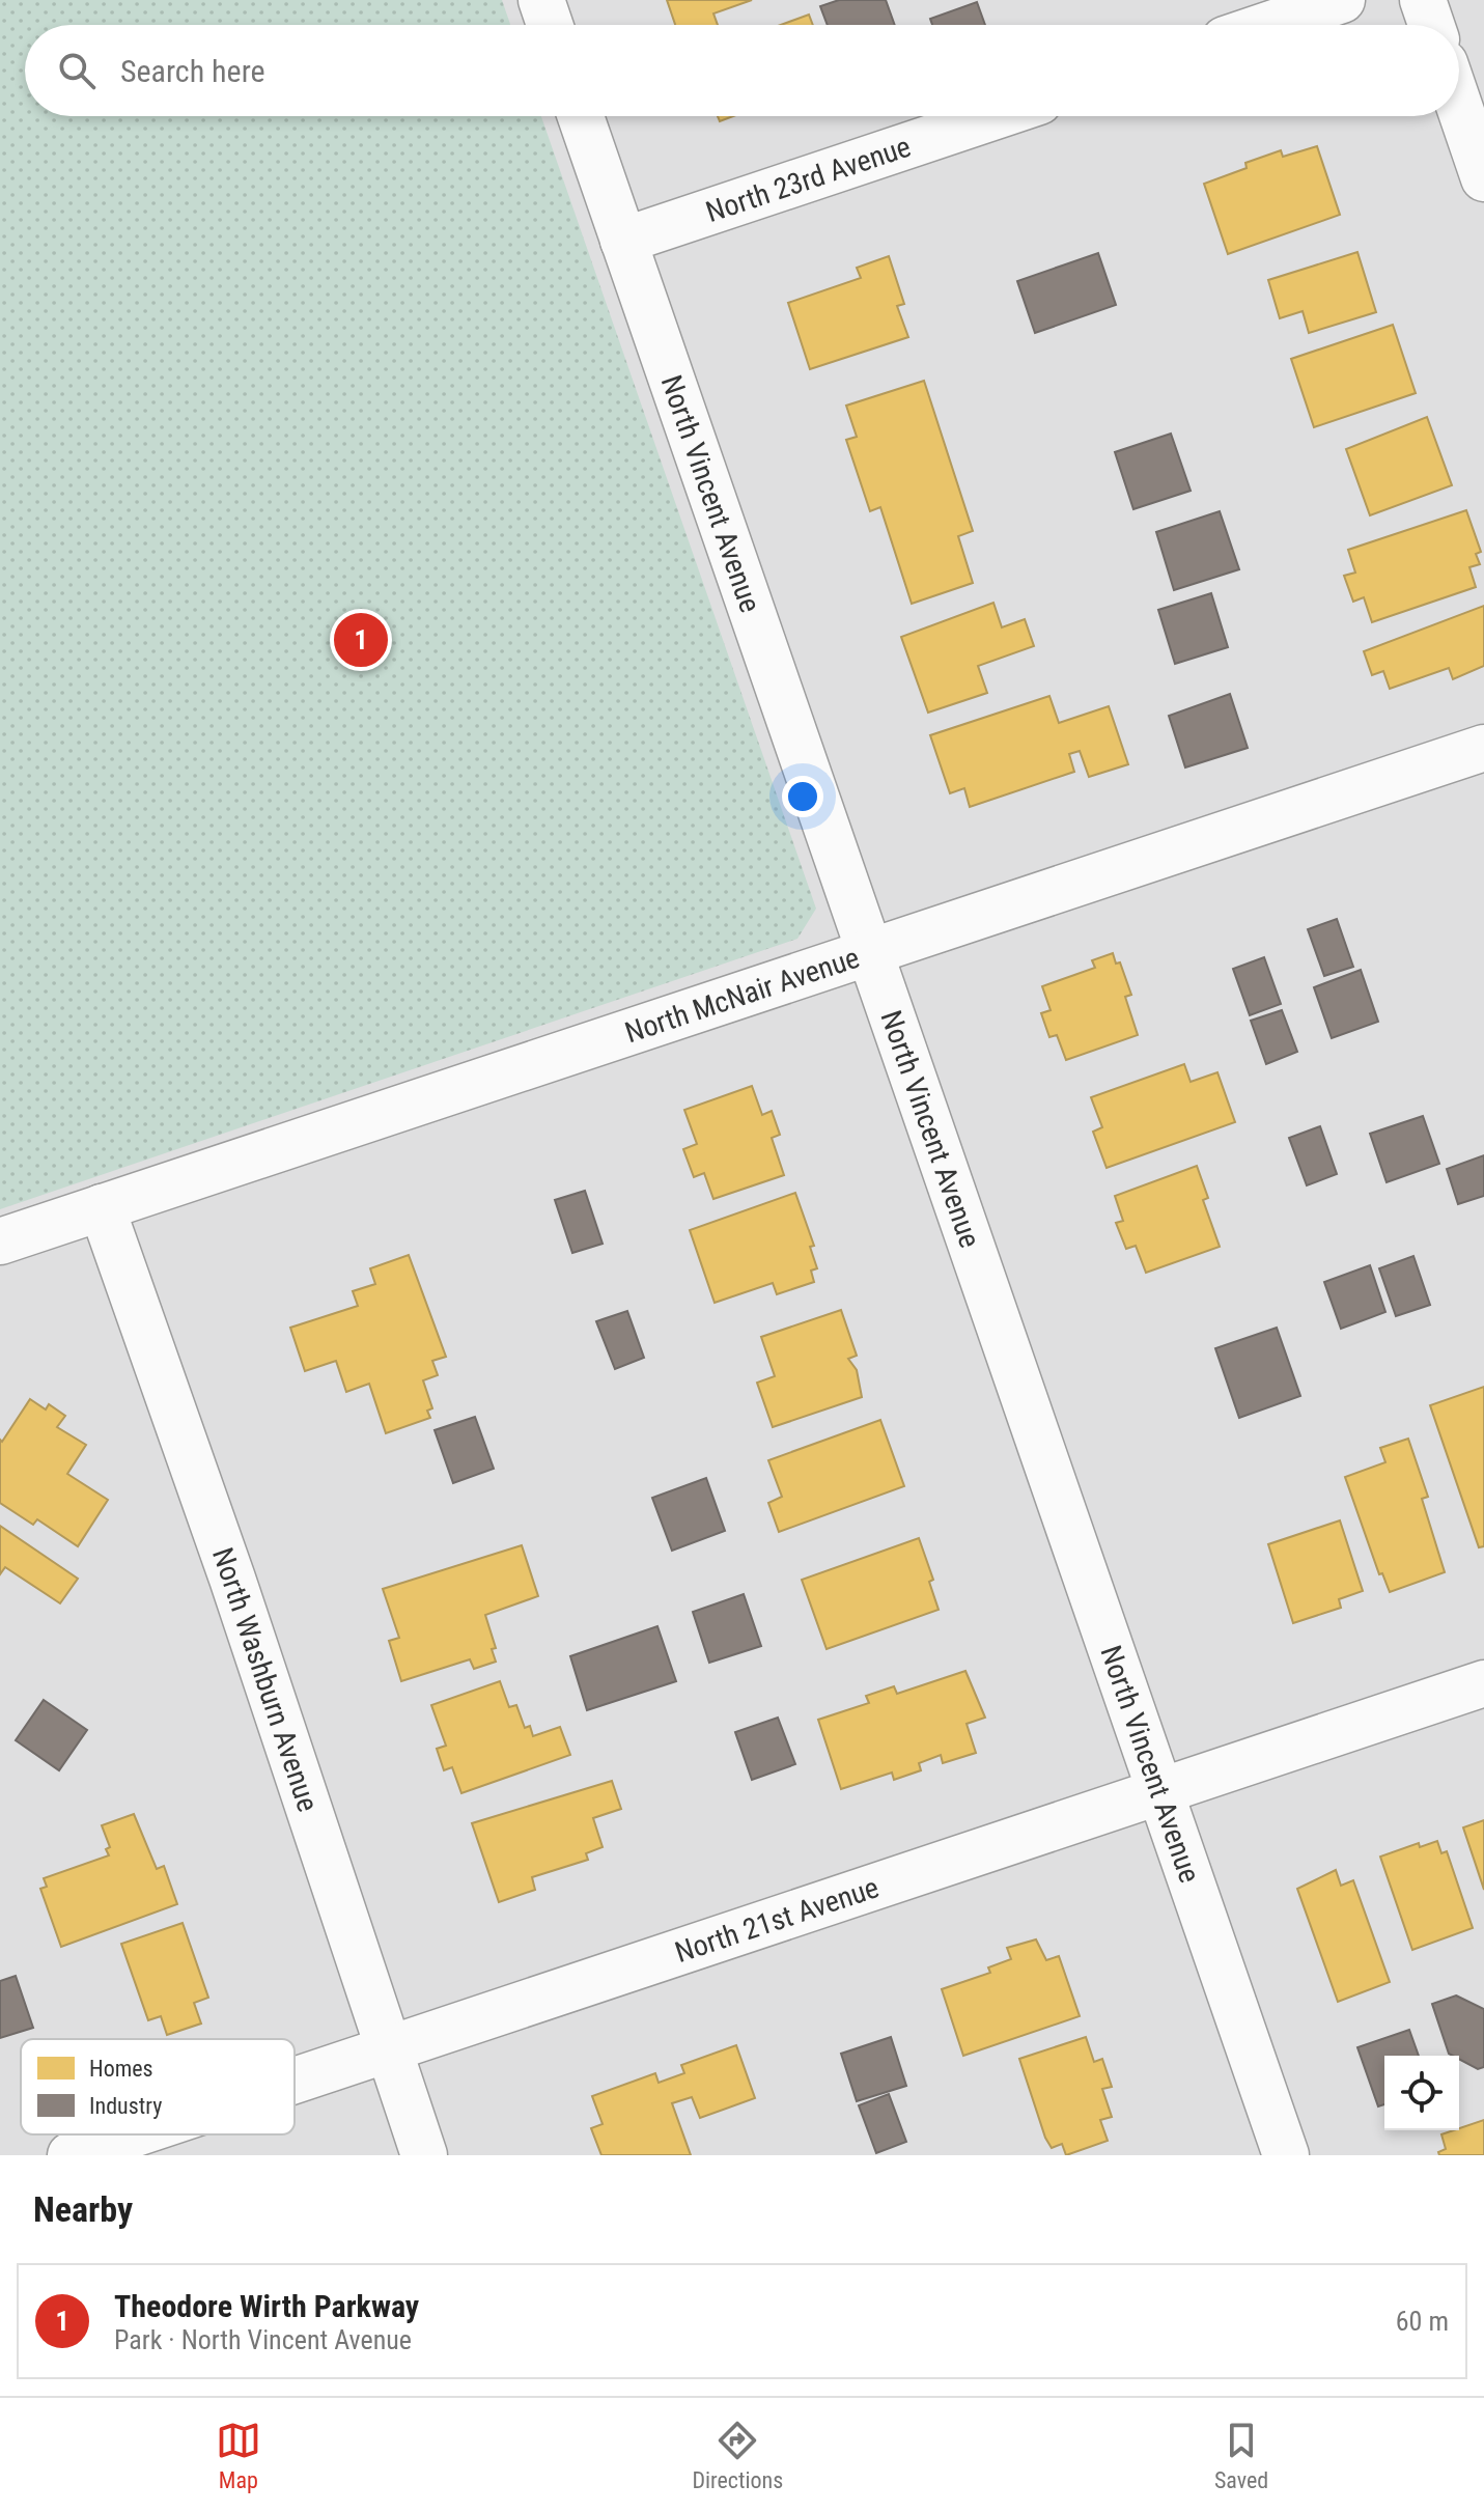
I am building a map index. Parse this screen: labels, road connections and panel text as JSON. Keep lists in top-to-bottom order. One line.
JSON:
{"streets":{"street":["North 23rd Avenue","North Vincent Avenue","North McNair Avenue","North Washburn Avenue","North 21st Avenue"]},"crossings":[["North 23rd Avenue","North Vincent Avenue"],["North Vincent Avenue","North McNair Avenue"],["North Vincent Avenue","North 21st Avenue"],["North McNair Avenue","North Washburn Avenue"],["North Washburn Avenue","North 21st Avenue"]],"legend":["Homes","Industry"],"page":{"search":"Search here","pins":"1","heading":"Nearby","list":[{"mark":"1","name":"Theodore Wirth Parkway","note":"Park · North Vincent Avenue","value":"60 m"}],"nav":["Map","Directions","Saved"]}}
